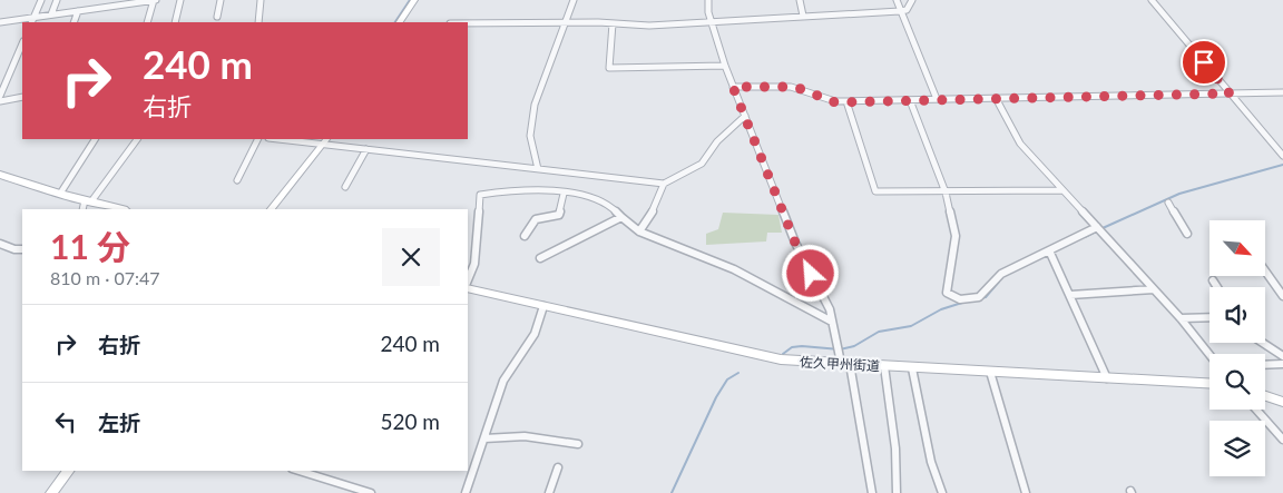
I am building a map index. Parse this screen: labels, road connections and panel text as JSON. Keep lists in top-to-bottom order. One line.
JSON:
{"streets":{"street":["佐久甲州街道"]},"north":"bottom right","page":{"turn":["240 m","右折"],"heading":["11 分","810 m · 07:47"],"list":[{"name":"右折","value":"240 m"},{"name":"左折","value":"520 m"}]}}
